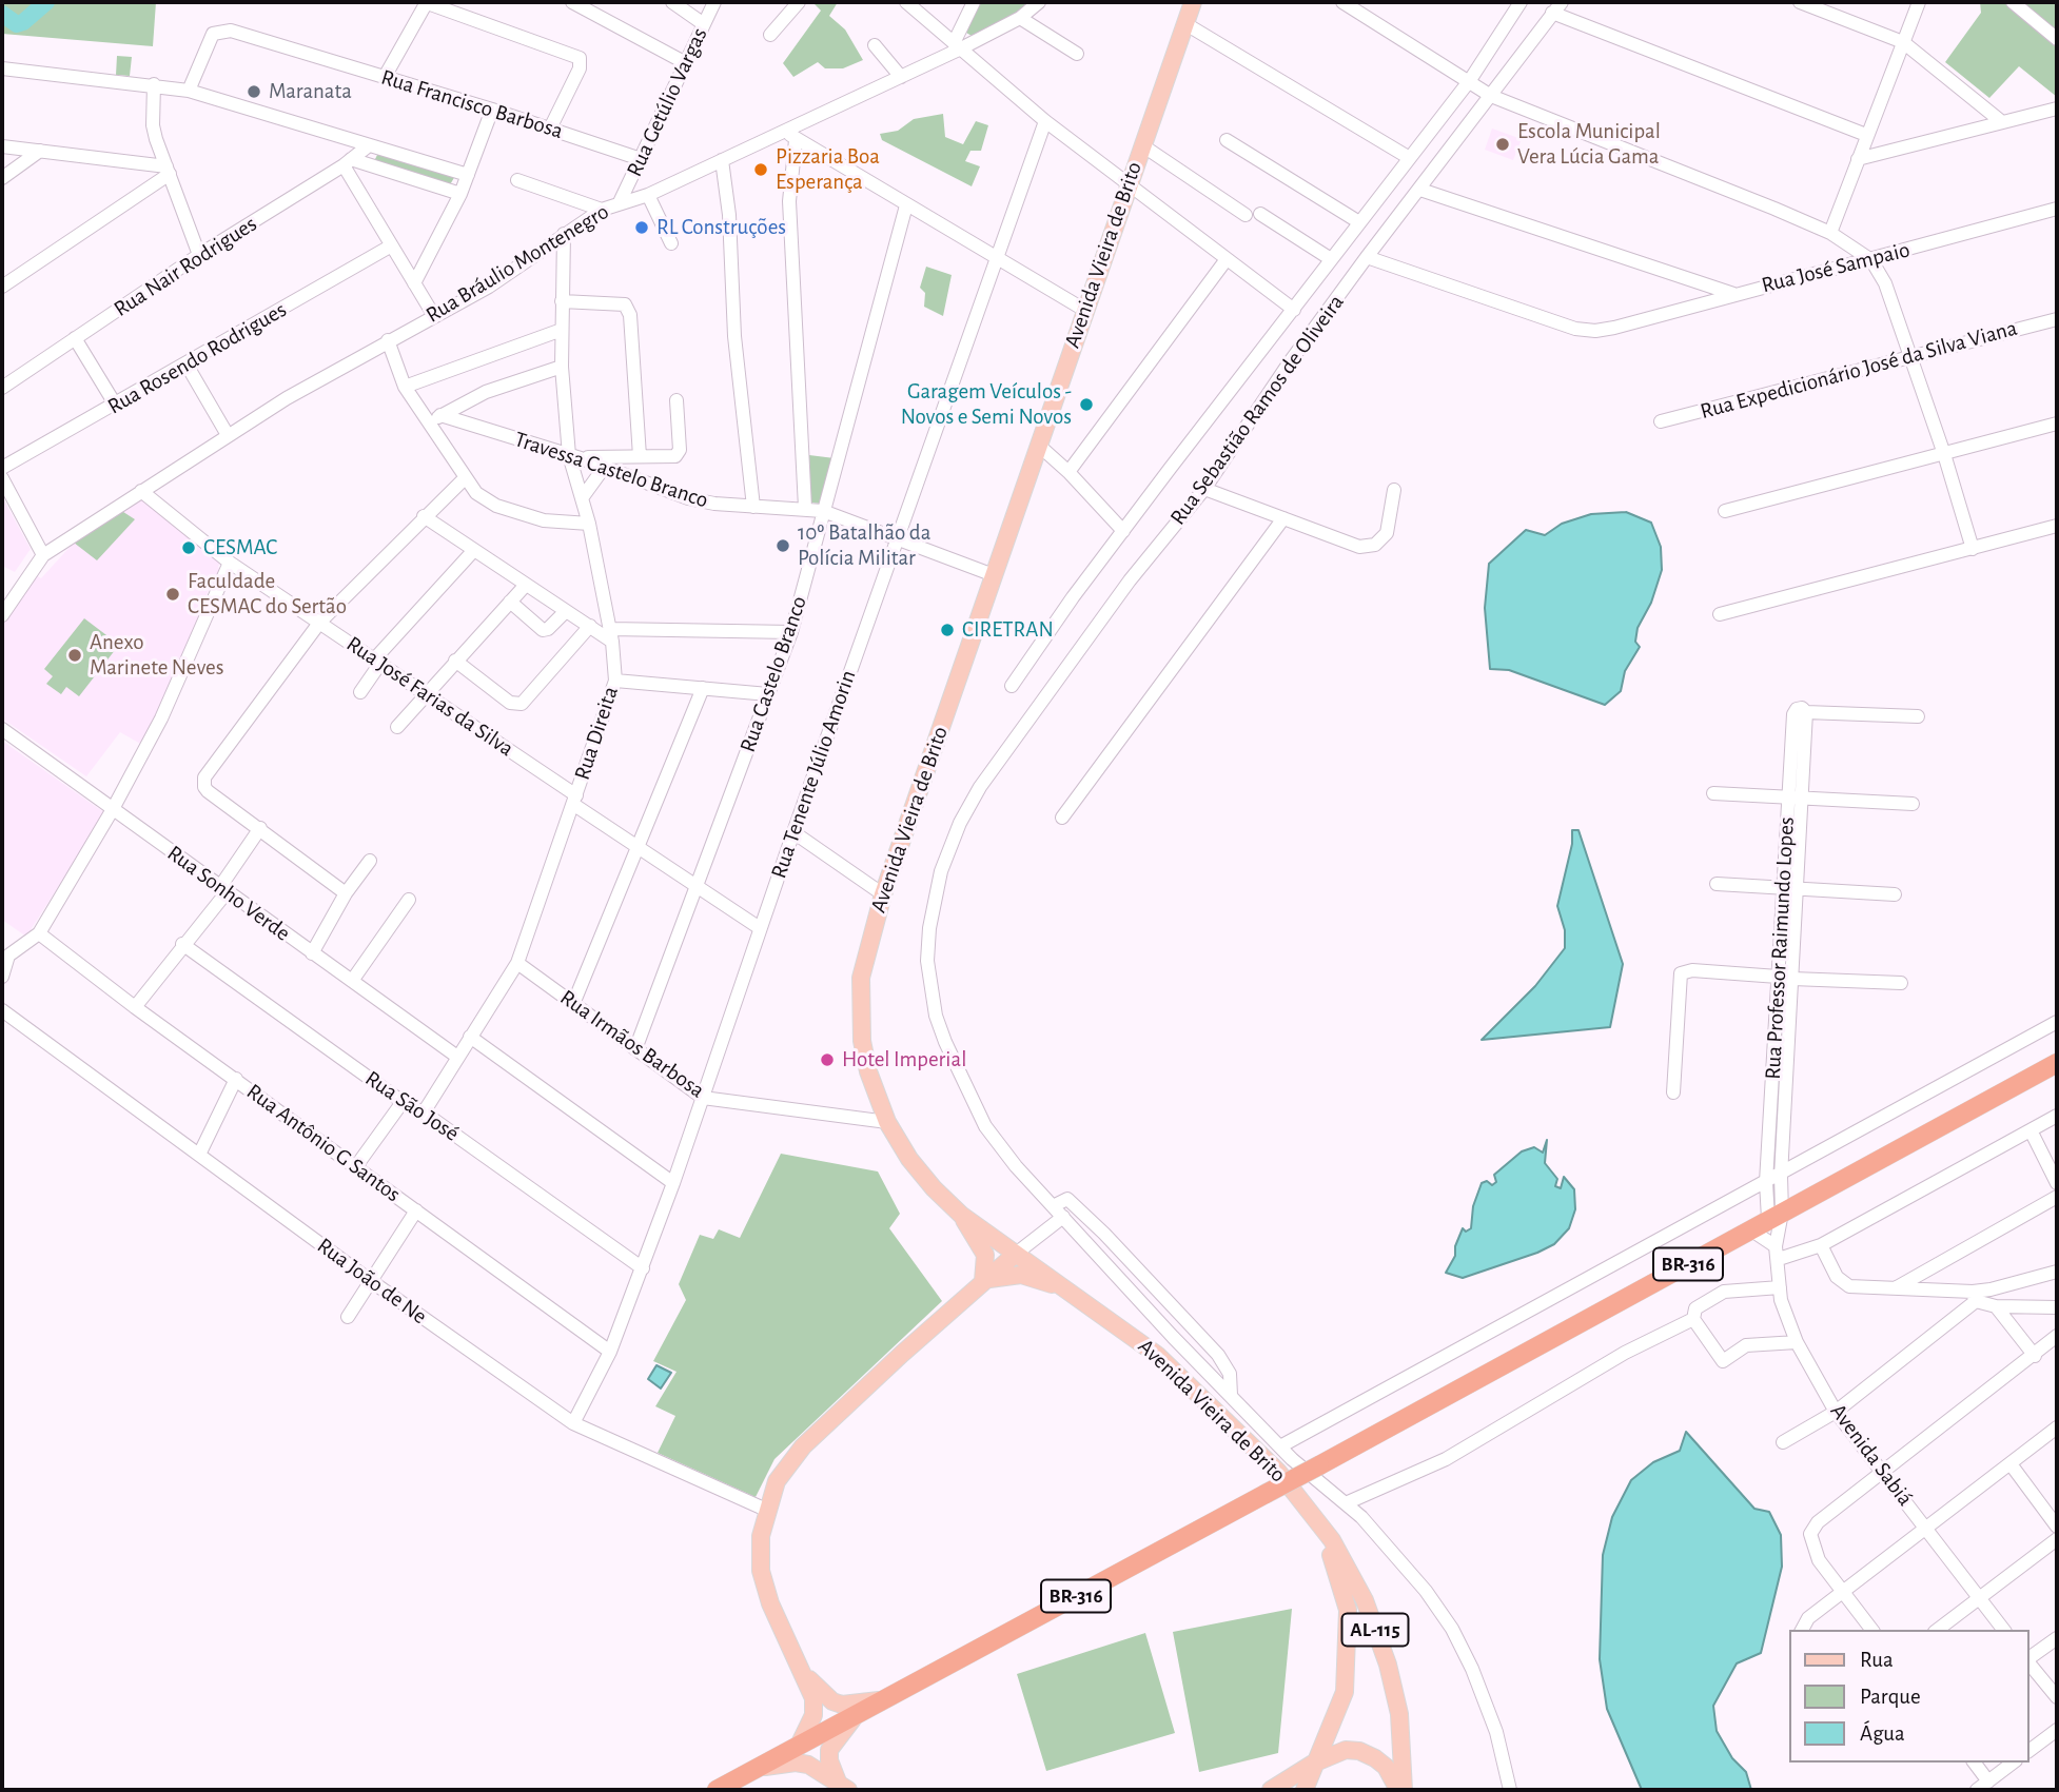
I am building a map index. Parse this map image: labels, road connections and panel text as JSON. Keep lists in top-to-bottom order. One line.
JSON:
{"streets":{"highway":["BR-316"],"main road":["Avenida Vieira de Brito","AL-115"],"street":["Rua Getúlio Vargas","Rua Francisco Barbosa","Rua Bráulio Montenegro","Rua Nair Rodrigues","Rua José Sampaio","Rua Rosendo Rodrigues","Rua Expedicionário José da Silva Viana","Rua Sebastião Ramos de Oliveira","Travessa Castelo Branco","Rua Castelo Branco","Rua José Farias da Silva","Rua Direita","Rua Tenente Júlio Amorin","Rua Sonho Verde","Rua Professor Raimundo Lopes","Rua Irmãos Barbosa","Rua São José","Rua Antônio G Santos","Rua João de Ne","Avenida Sabiá"]},"crossings":[["Rua Getúlio Vargas","Rua Francisco Barbosa"],["Rua Getúlio Vargas","Rua Bráulio Montenegro"],["Avenida Vieira de Brito","Travessa Castelo Branco"],["Avenida Vieira de Brito","Rua Irmãos Barbosa"],["Avenida Vieira de Brito","AL-115"],["Rua Bráulio Montenegro","Rua José Farias da Silva"],["Rua Bráulio Montenegro","Rua Direita"],["Rua José Sampaio","Rua Sebastião Ramos de Oliveira"],["Travessa Castelo Branco","Rua Castelo Branco"],["Travessa Castelo Branco","Rua Direita"],["Travessa Castelo Branco","Rua Tenente Júlio Amorin"],["Rua Castelo Branco","Rua José Farias da Silva"],["Rua Castelo Branco","Rua Irmãos Barbosa"],["Rua José Farias da Silva","Rua Direita"],["Rua José Farias da Silva","Rua Tenente Júlio Amorin"],["Rua Direita","Rua Sonho Verde"],["Rua Direita","Rua Irmãos Barbosa"],["Rua Direita","Rua São José"],["Rua Tenente Júlio Amorin","Rua Irmãos Barbosa"],["Rua Tenente Júlio Amorin","Rua São José"],["Rua Tenente Júlio Amorin","Rua Antônio G Santos"],["Rua Tenente Júlio Amorin","Rua João de Ne"],["Rua Professor Raimundo Lopes","BR-316"],["Rua Professor Raimundo Lopes","Avenida Sabiá"],["BR-316","Avenida Sabiá"]],"places":["Maranata","Escola Municipal Vera Lúcia Gama","Pizzaria Boa Esperança","RL Construções","Garagem Veículos - Novos e Semi Novos","10º Batalhão da Polícia Militar","CESMAC","Faculdade CESMAC do Sertão","CIRETRAN","Anexo Marinete Neves","Hotel Imperial"],"legend":["Rua","Parque","Água"]}
